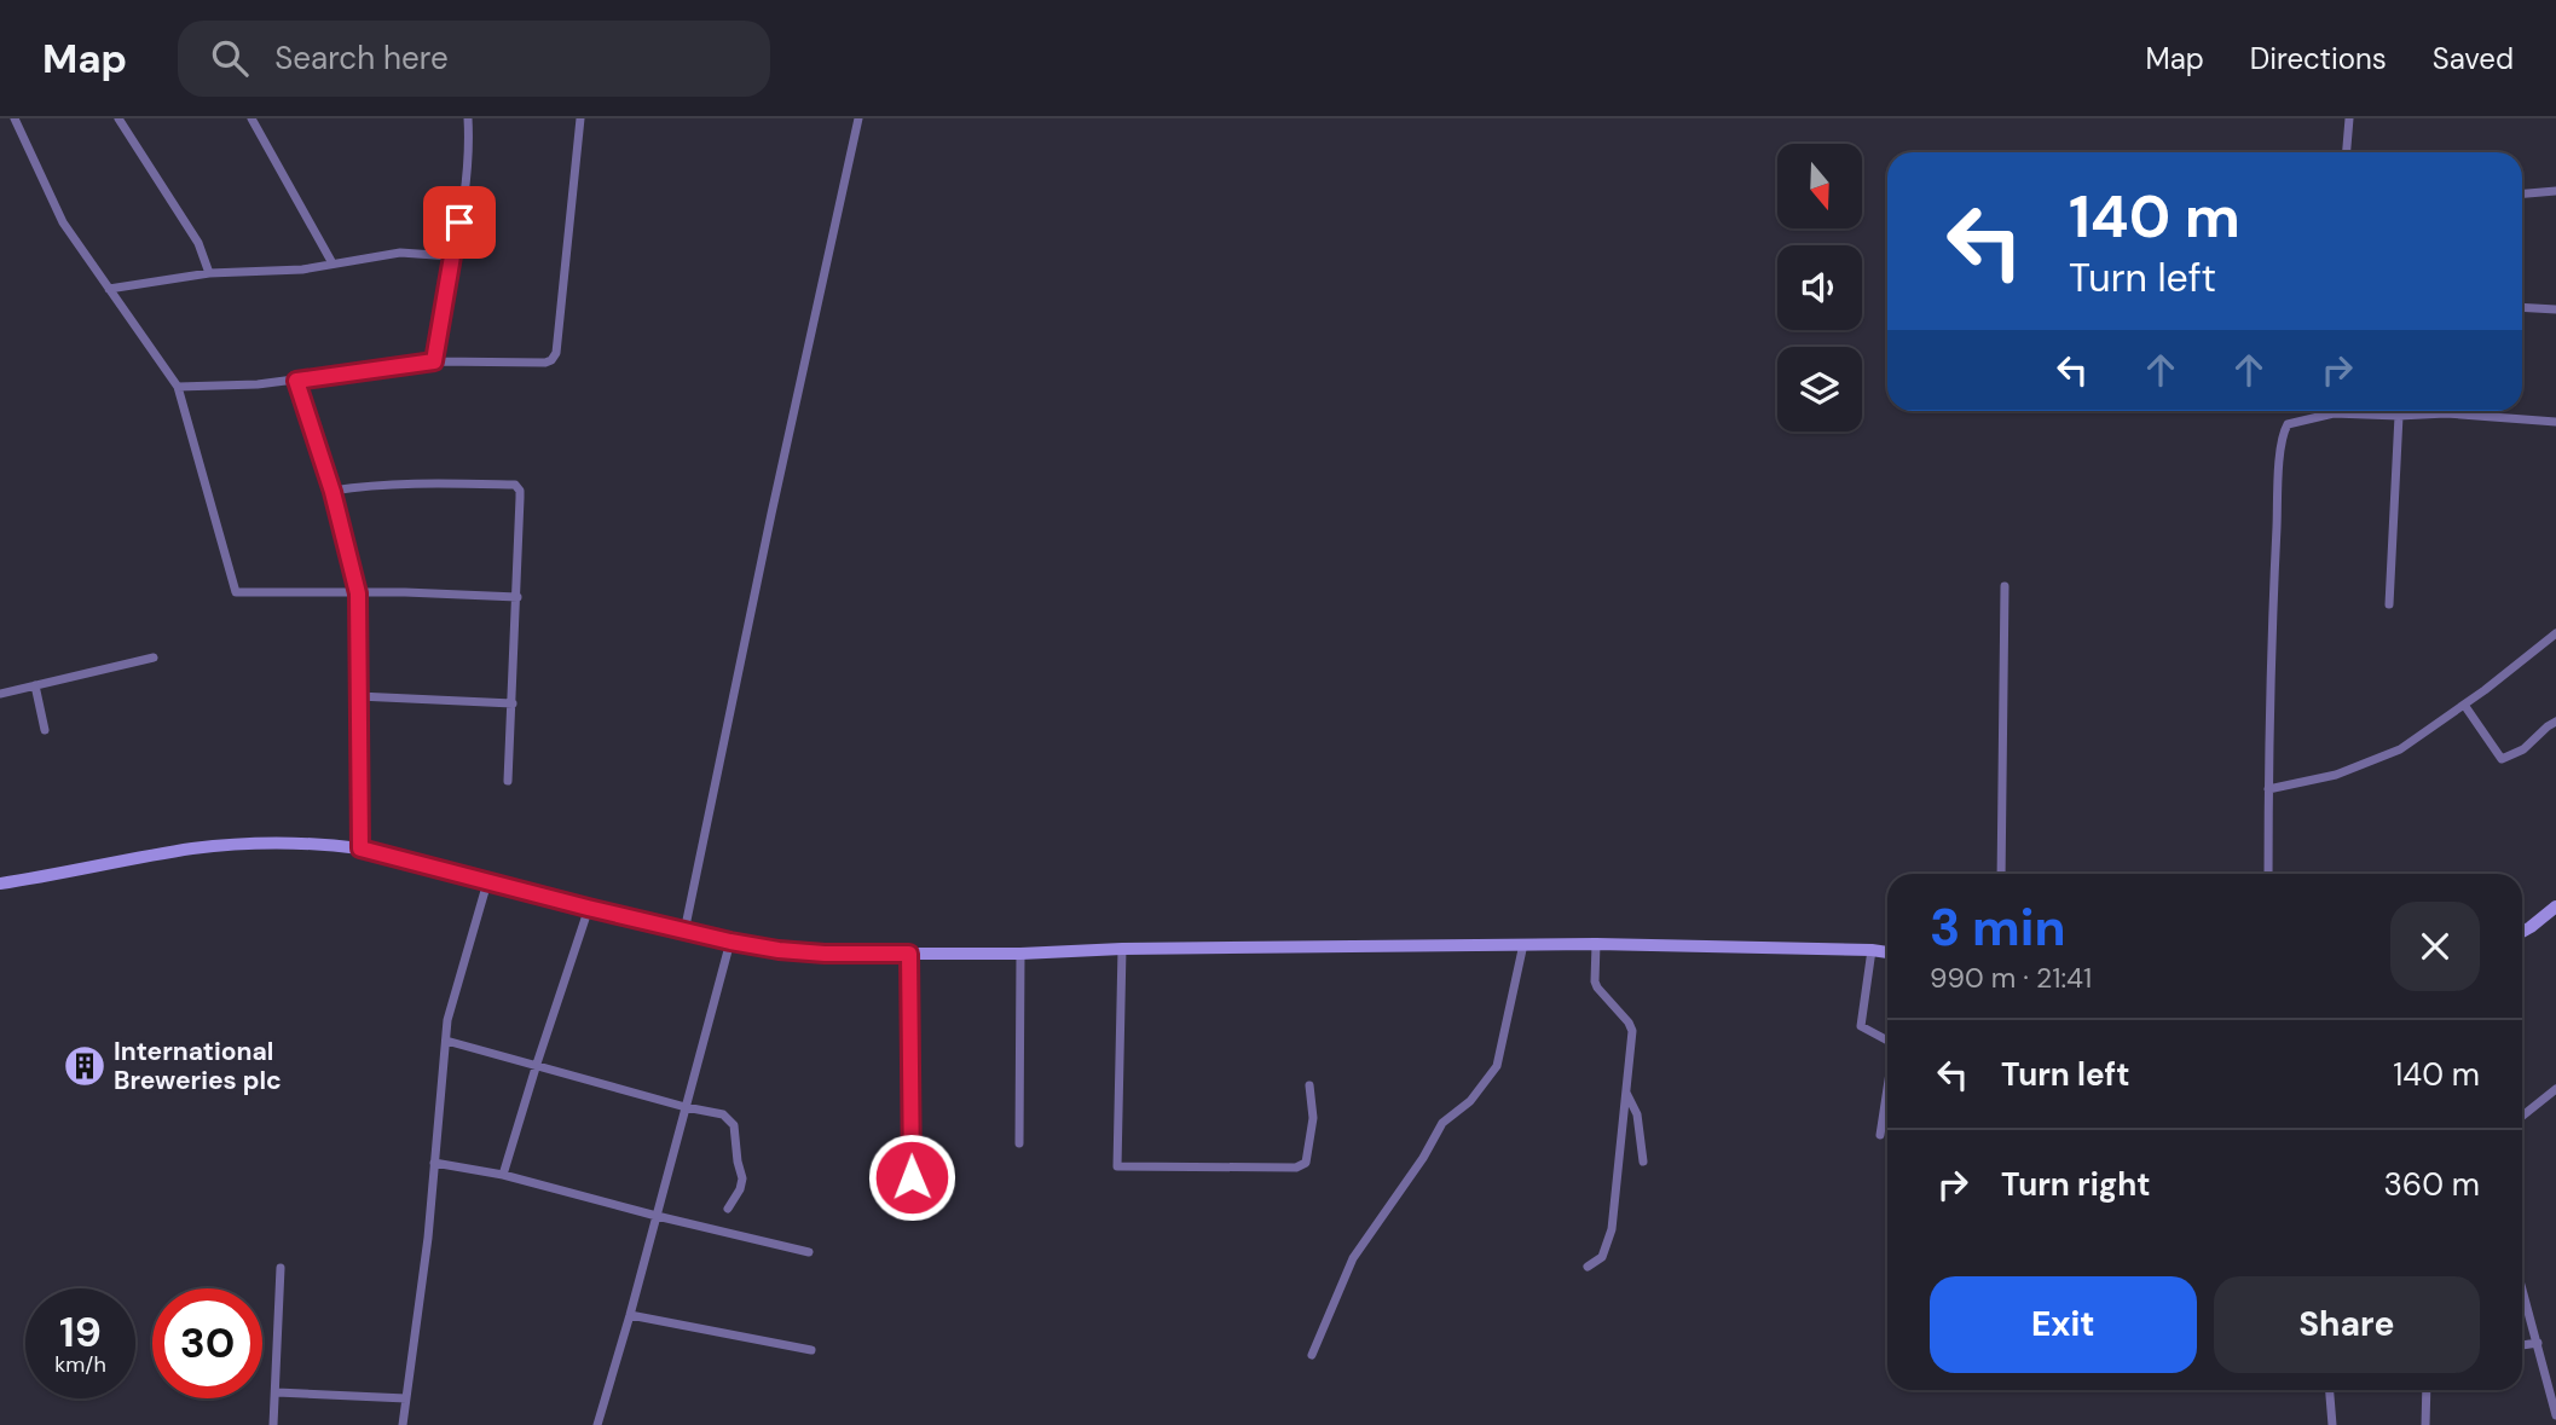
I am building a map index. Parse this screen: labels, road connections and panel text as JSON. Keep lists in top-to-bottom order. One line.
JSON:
{"places":{"building":["International Breweries plc"]},"north":"bottom","page":{"header":"Map","search":"Search here","nav":["Map","Directions","Saved"],"turn":["140 m","Turn left"],"heading":["3 min","990 m · 21:41"],"list":[{"name":"Turn left","value":"140 m"},{"name":"Turn right","value":"360 m"}],"buttons":["Exit","Share"],"speed":"19 km/h","limit":"30"}}
